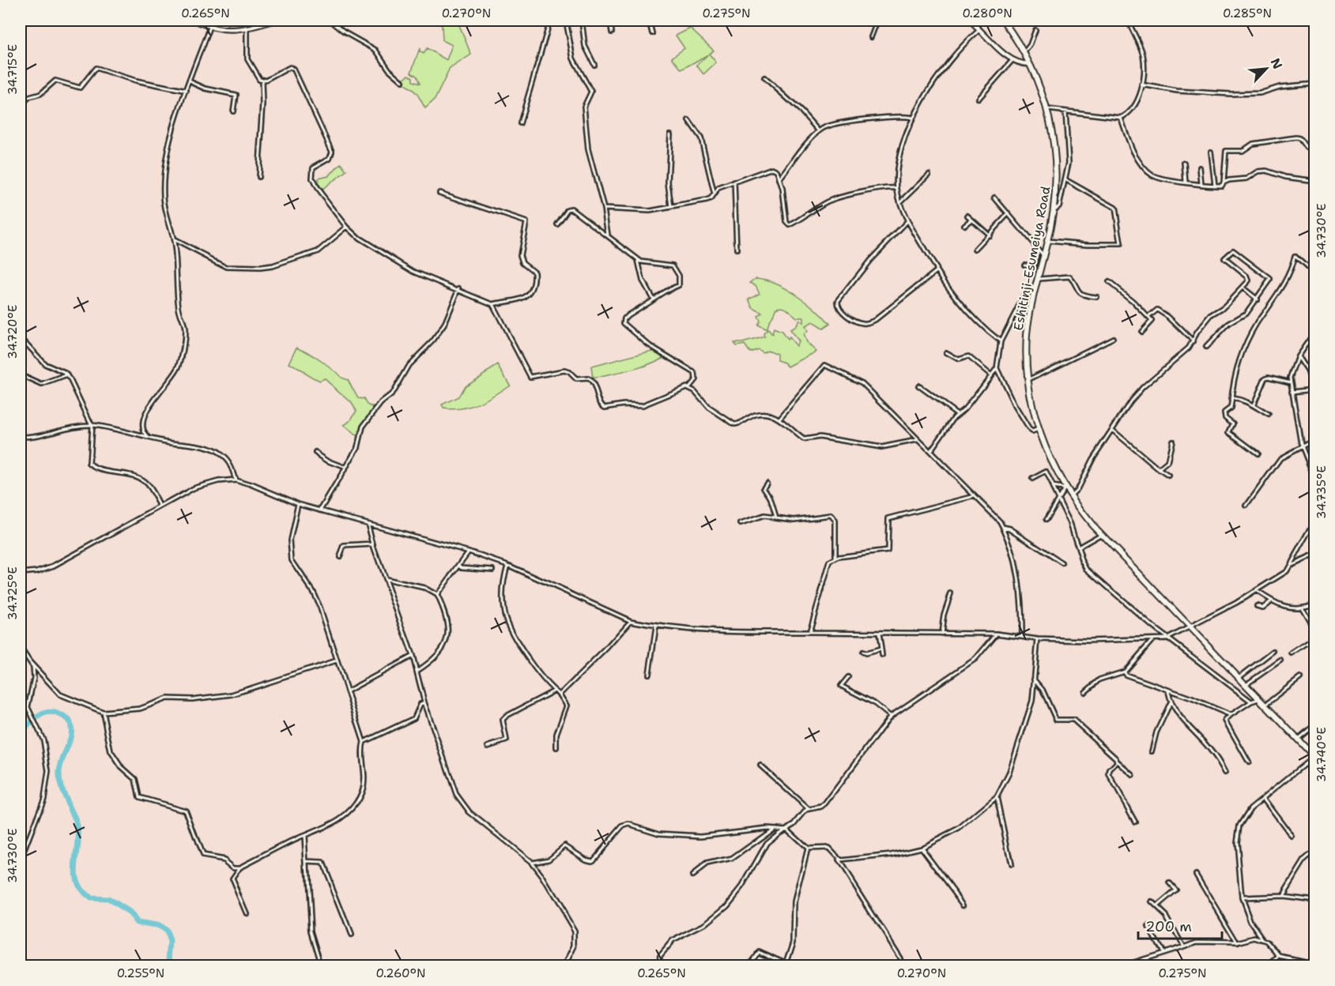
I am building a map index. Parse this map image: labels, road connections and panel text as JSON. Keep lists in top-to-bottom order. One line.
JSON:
{"streets":{"highway":["Eshitinji-Esumeiya Road"]},"scale_bar":"200 m","north":"top right","coordinates":["0.265°N","0.270°N","0.275°N","0.280°N","0.285°N","34.715°E","34.730°E","34.720°E","34.735°E","34.725°E","34.740°E","0.255°N","0.260°N"]}
